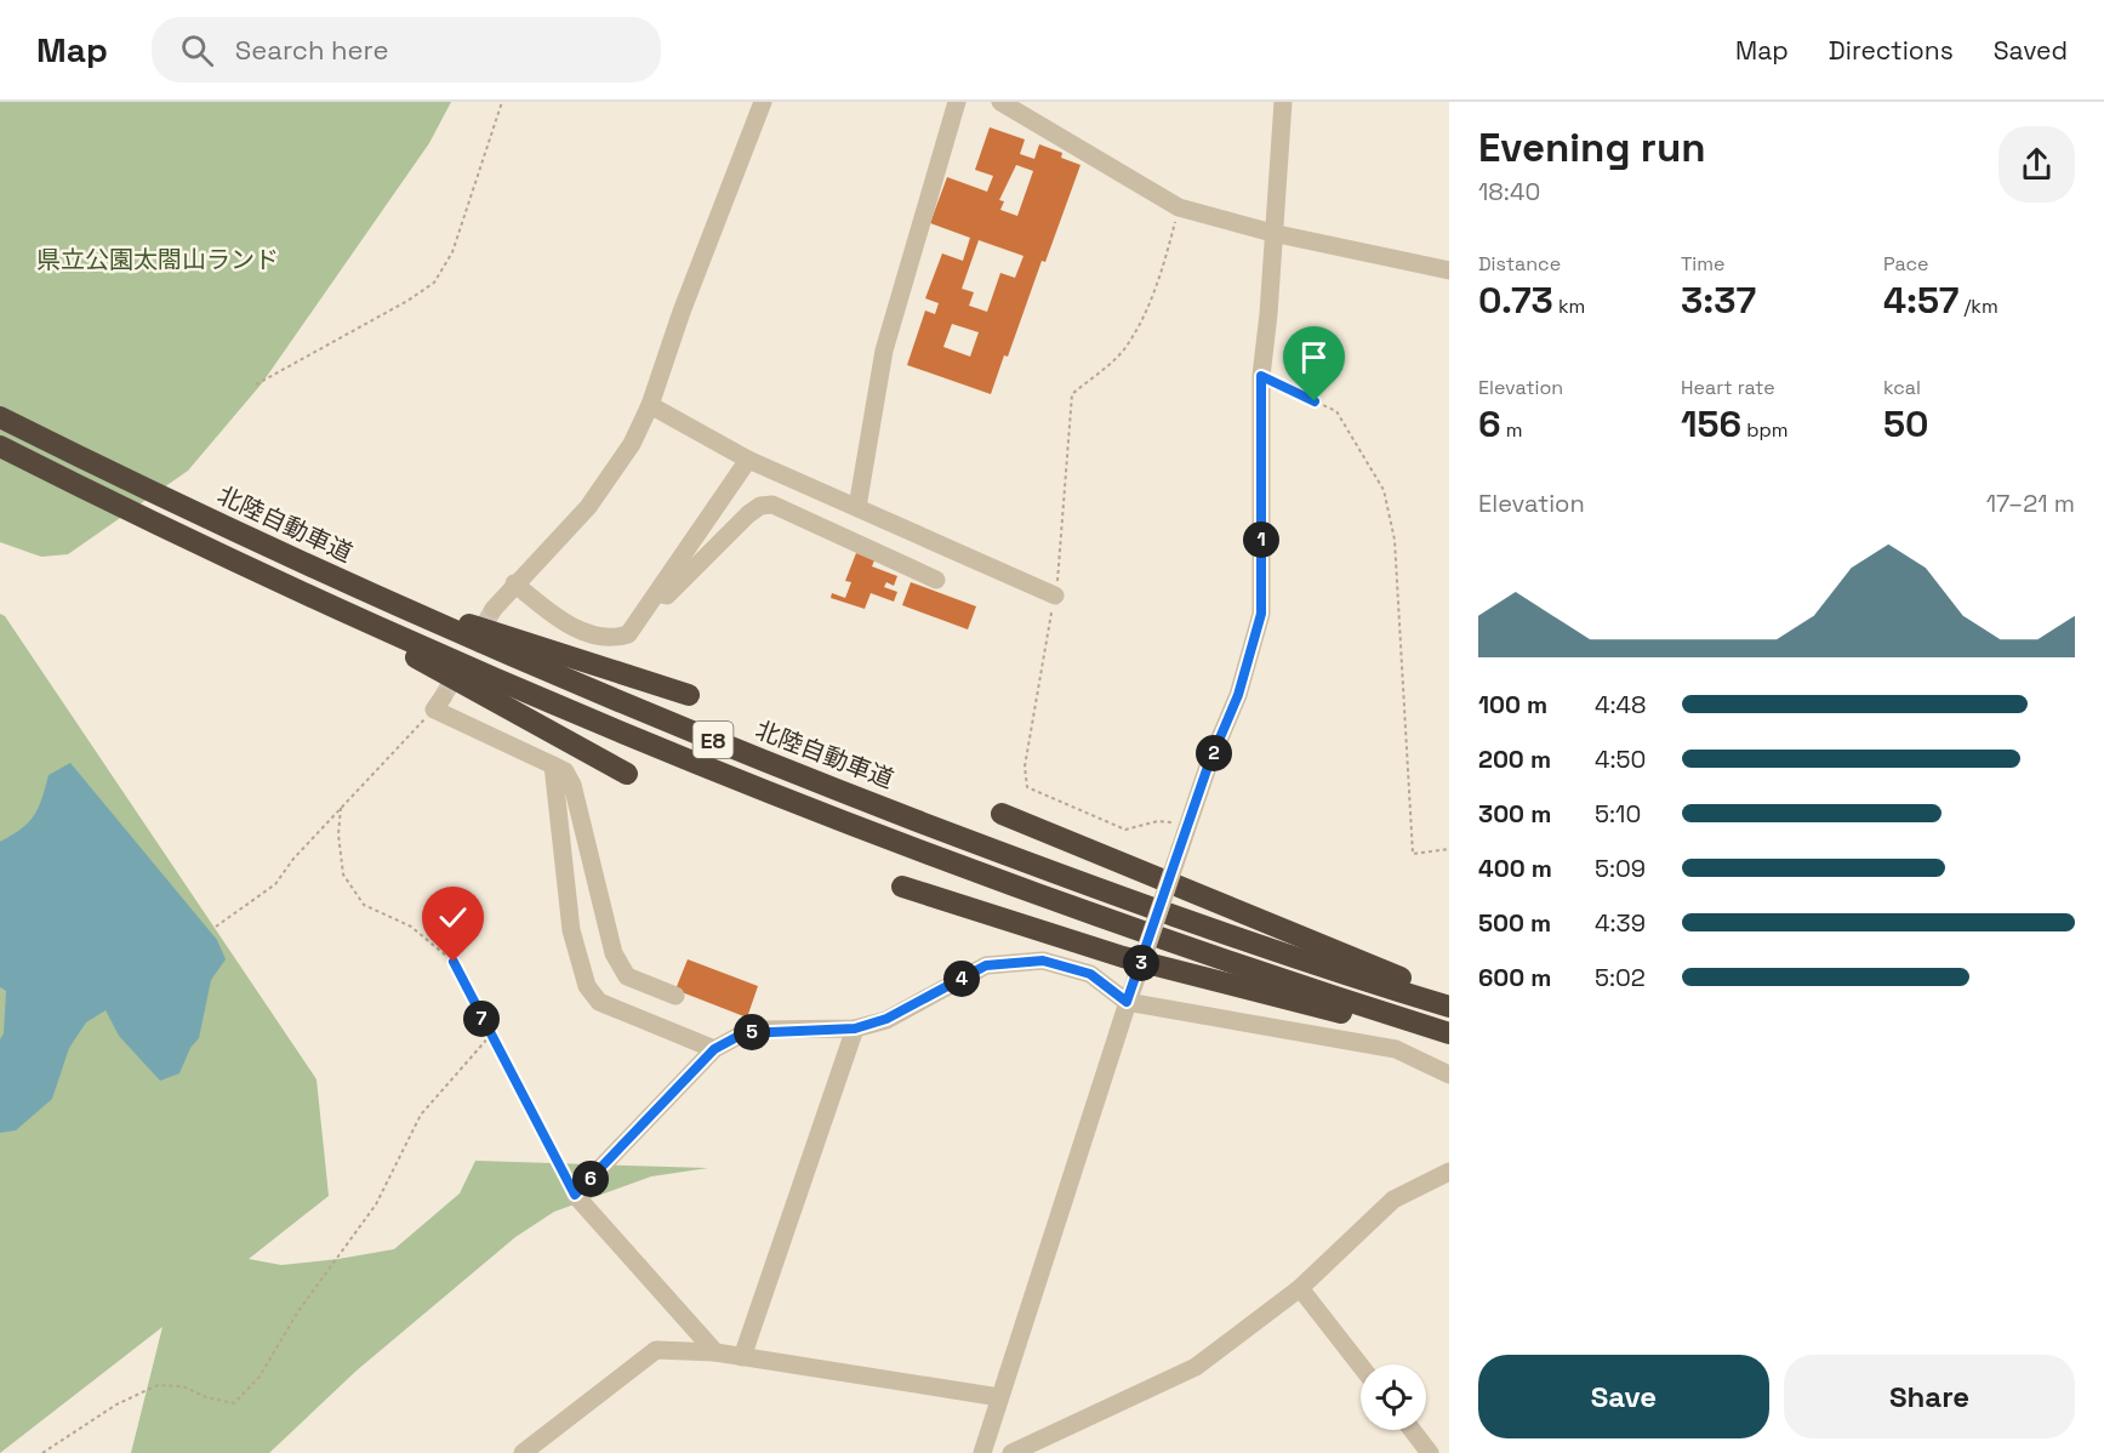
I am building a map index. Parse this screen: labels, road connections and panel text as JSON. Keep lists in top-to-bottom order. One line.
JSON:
{"streets":{"highway":["北陸自動車道","E8"]},"parks":["県立公園太閤山ランド"],"page":{"header":"Map","search":"Search here","nav":["Map","Directions","Saved"],"heading":["Evening run","18:40"],"stats":[["Distance","0.73 km"],["Time","3:37"],["Pace","4:57 /km"],["Elevation","6 m"],["Heart rate","156 bpm"],["kcal","50"]],"chart":["Elevation","17–21 m"],"pins":["1","2","3","4","7","5","6"],"list":[{"name":"100 m","note":"4:48"},{"name":"200 m","note":"4:50"},{"name":"300 m","note":"5:10"},{"name":"400 m","note":"5:09"},{"name":"500 m","note":"4:39"},{"name":"600 m","note":"5:02"}],"buttons":["Save","Share"]}}
